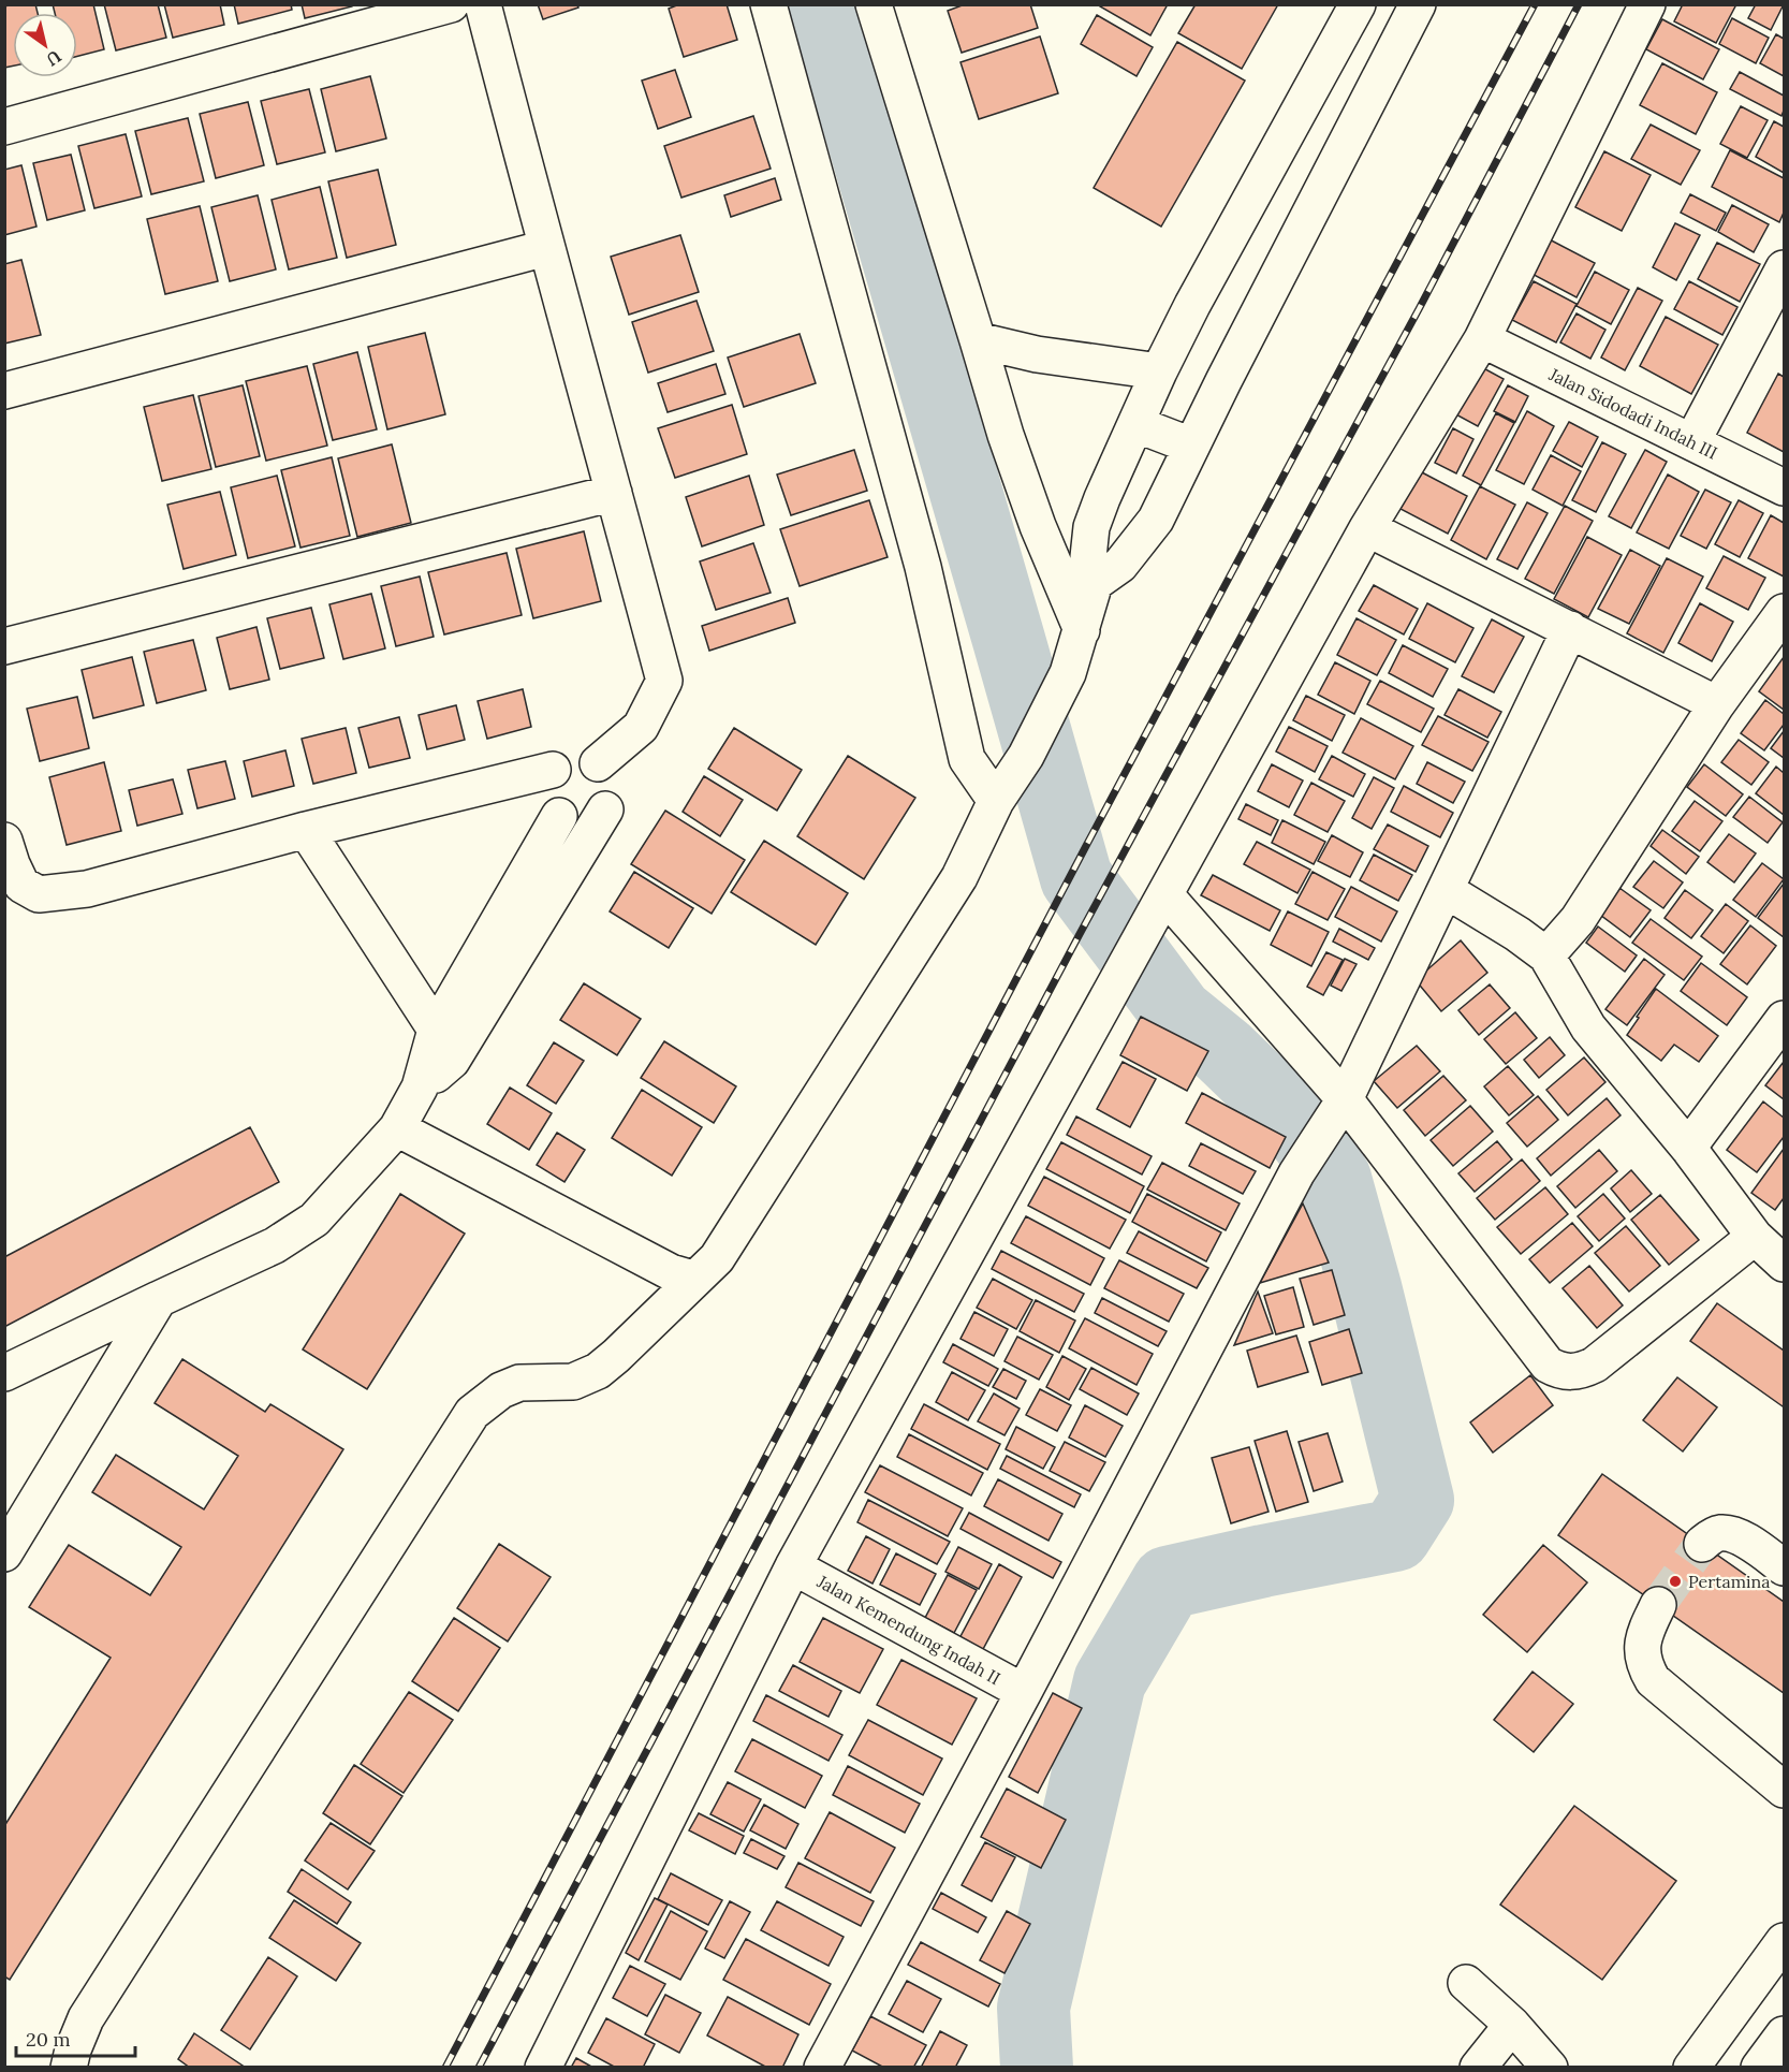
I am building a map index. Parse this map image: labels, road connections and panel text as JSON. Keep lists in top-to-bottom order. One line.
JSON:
{"streets":{"main road":["Jalan Sidodadi Indah III","Jalan Kemendung Indah II"]},"places":["Pertamina"],"scale_bar":"20 m","north":"bottom right"}
